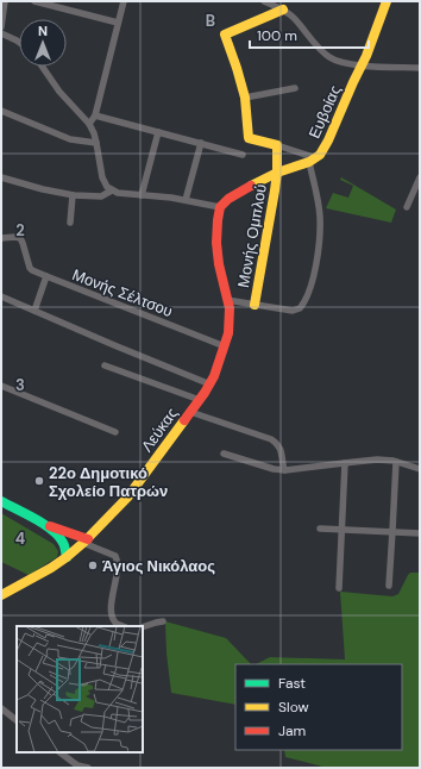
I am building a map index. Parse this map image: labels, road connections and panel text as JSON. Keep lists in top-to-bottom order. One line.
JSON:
{"streets":{"main road":["Ευβοίας","Μονής Ομπλού","Λεύκας"],"street":["Μονής Σέλτσου"]},"crossings":[["Μονής Σέλτσου","Λεύκας"]],"places":["22ο Δημοτικό Σχολείο Πατρών","Άγιος Νικόλαος"],"legend":["Fast","Slow","Jam"],"scale_bar":"100 m","north":"top","grid":{"columns":["B"],"rows":["2","3","4"]}}
